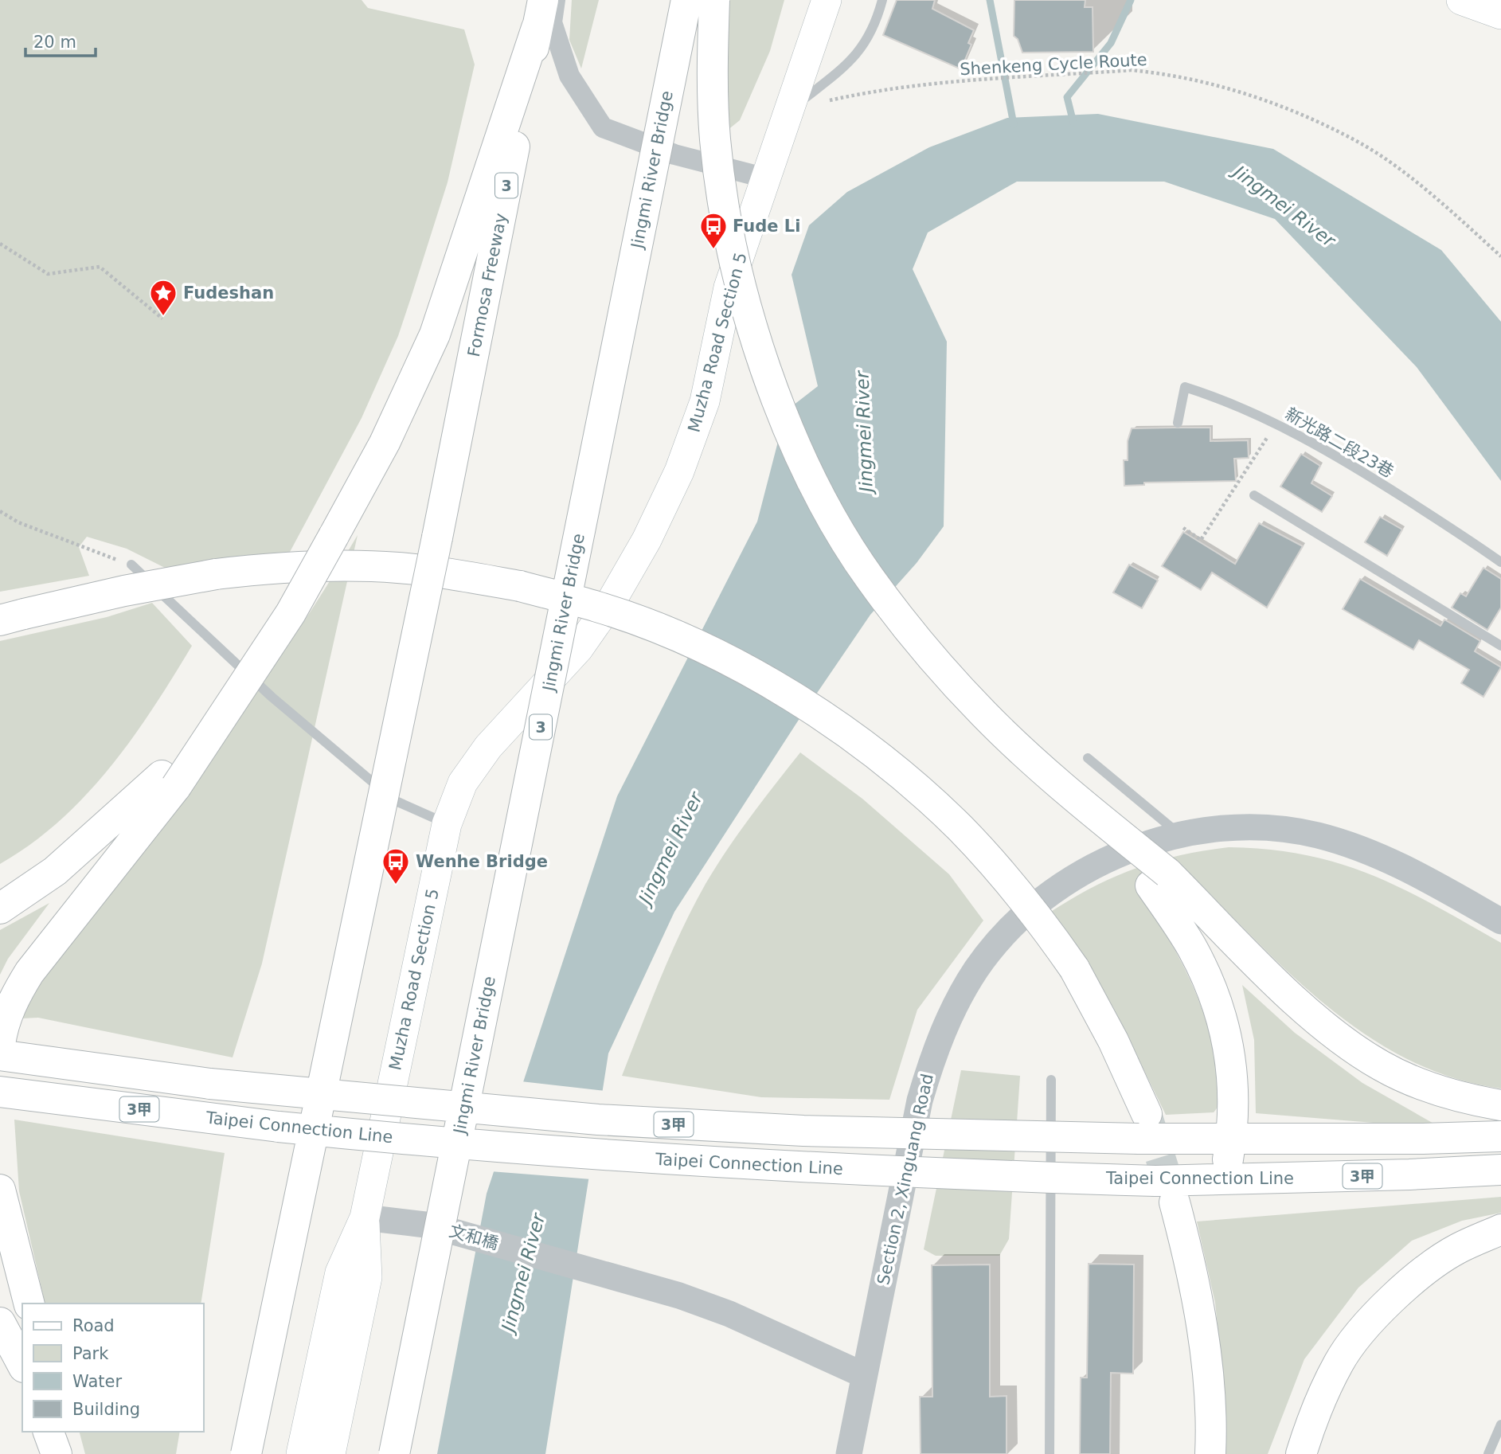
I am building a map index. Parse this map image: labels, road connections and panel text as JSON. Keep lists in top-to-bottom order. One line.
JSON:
{"streets":{"highway":["Jingmi River Bridge","3","Formosa Freeway","3甲","Taipei Connection Line"],"main road":["Muzha Road Section 5"],"street":["Section 2, Xinguang Road","文和橋"],"lane":["新光路二段23巷"],"path":["Shenkeng Cycle Route"]},"crossings":[["Shenkeng Cycle Route","Muzha Road Section 5"],["Muzha Road Section 5","文和橋"],["Section 2, Xinguang Road","文和橋"]],"water":["Jingmei River"],"places":{"bus stop":["Fude Li","Wenhe Bridge"],"place":["Fudeshan"]},"legend":["Road","Park","Water","Building"],"scale_bar":"20 m"}
